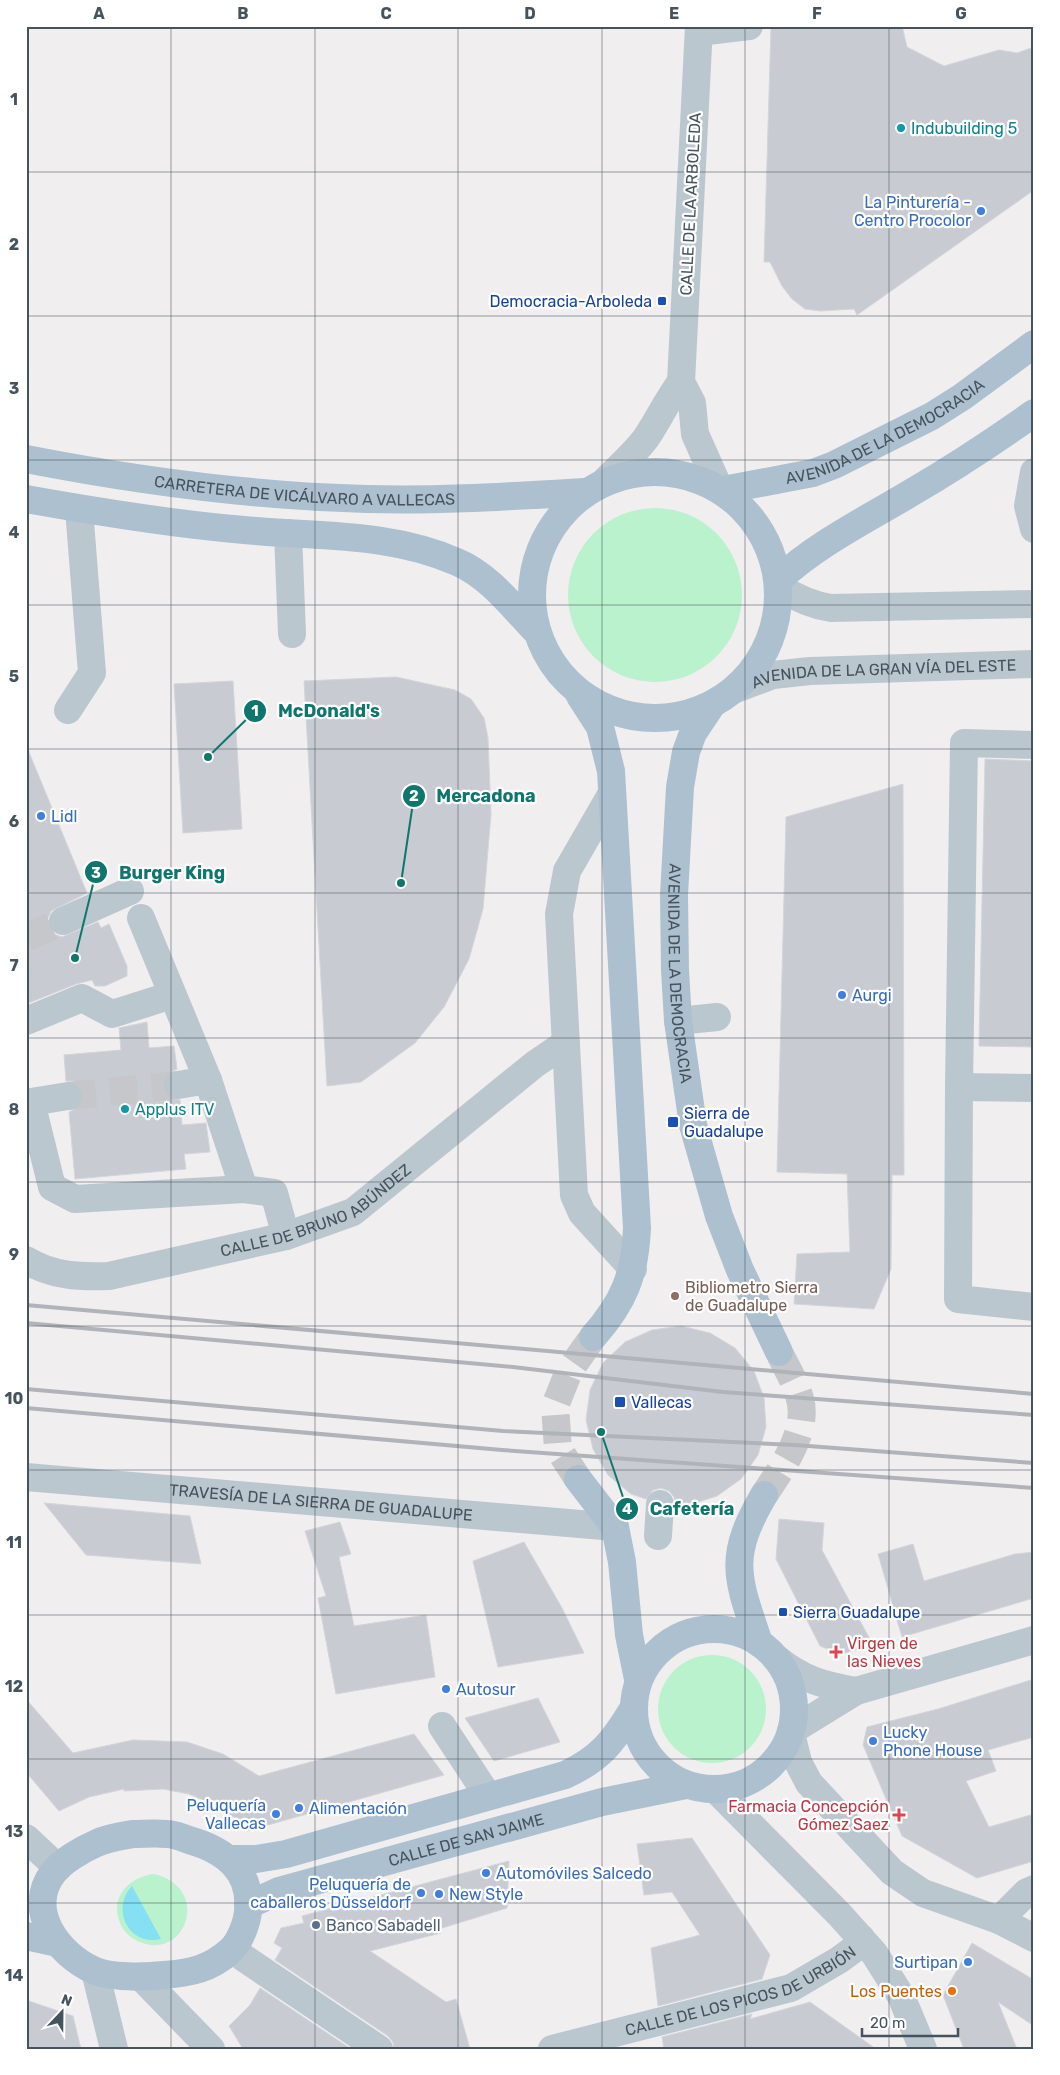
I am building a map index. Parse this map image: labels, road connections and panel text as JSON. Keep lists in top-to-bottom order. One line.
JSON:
{"streets":{"main road":["AVENIDA DE LA DEMOCRACIA","CARRETERA DE VICÁLVARO A VALLECAS","CALLE DE SAN JAIME"],"street":["CALLE DE LA ARBOLEDA","AVENIDA DE LA GRAN VÍA DEL ESTE","CALLE DE BRUNO ABÚNDEZ","TRAVESÍA DE LA SIERRA DE GUADALUPE","CALLE DE LOS PICOS DE URBIÓN"]},"crossings":[["CALLE DE LA ARBOLEDA","AVENIDA DE LA DEMOCRACIA"]],"places":{"other":["Indubuilding 5","La Pinturería - Centro Procolor","McDonald's","Lidl","Mercadona","Burger King","Aurgi","Applus ITV","Bibliometro Sierra de Guadalupe","Cafetería","Autosur","Lucky Phone House","Alimentación","Peluquería Vallecas","Automóviles Salcedo","Peluquería de caballeros Düsseldorf","New Style","Banco Sabadell","Surtipan","Los Puentes"],"transit":["Democracia-Arboleda","Sierra de Guadalupe","Vallecas","Sierra Guadalupe"],"health":["Virgen de las Nieves","Farmacia Concepción Gómez Saez"]},"scale_bar":"20 m","north":"top","grid":{"columns":["A","B","C","D","E","F","G"],"rows":["1","2","3","4","5","6","7","8","9","10","11","12","13","14"]}}
